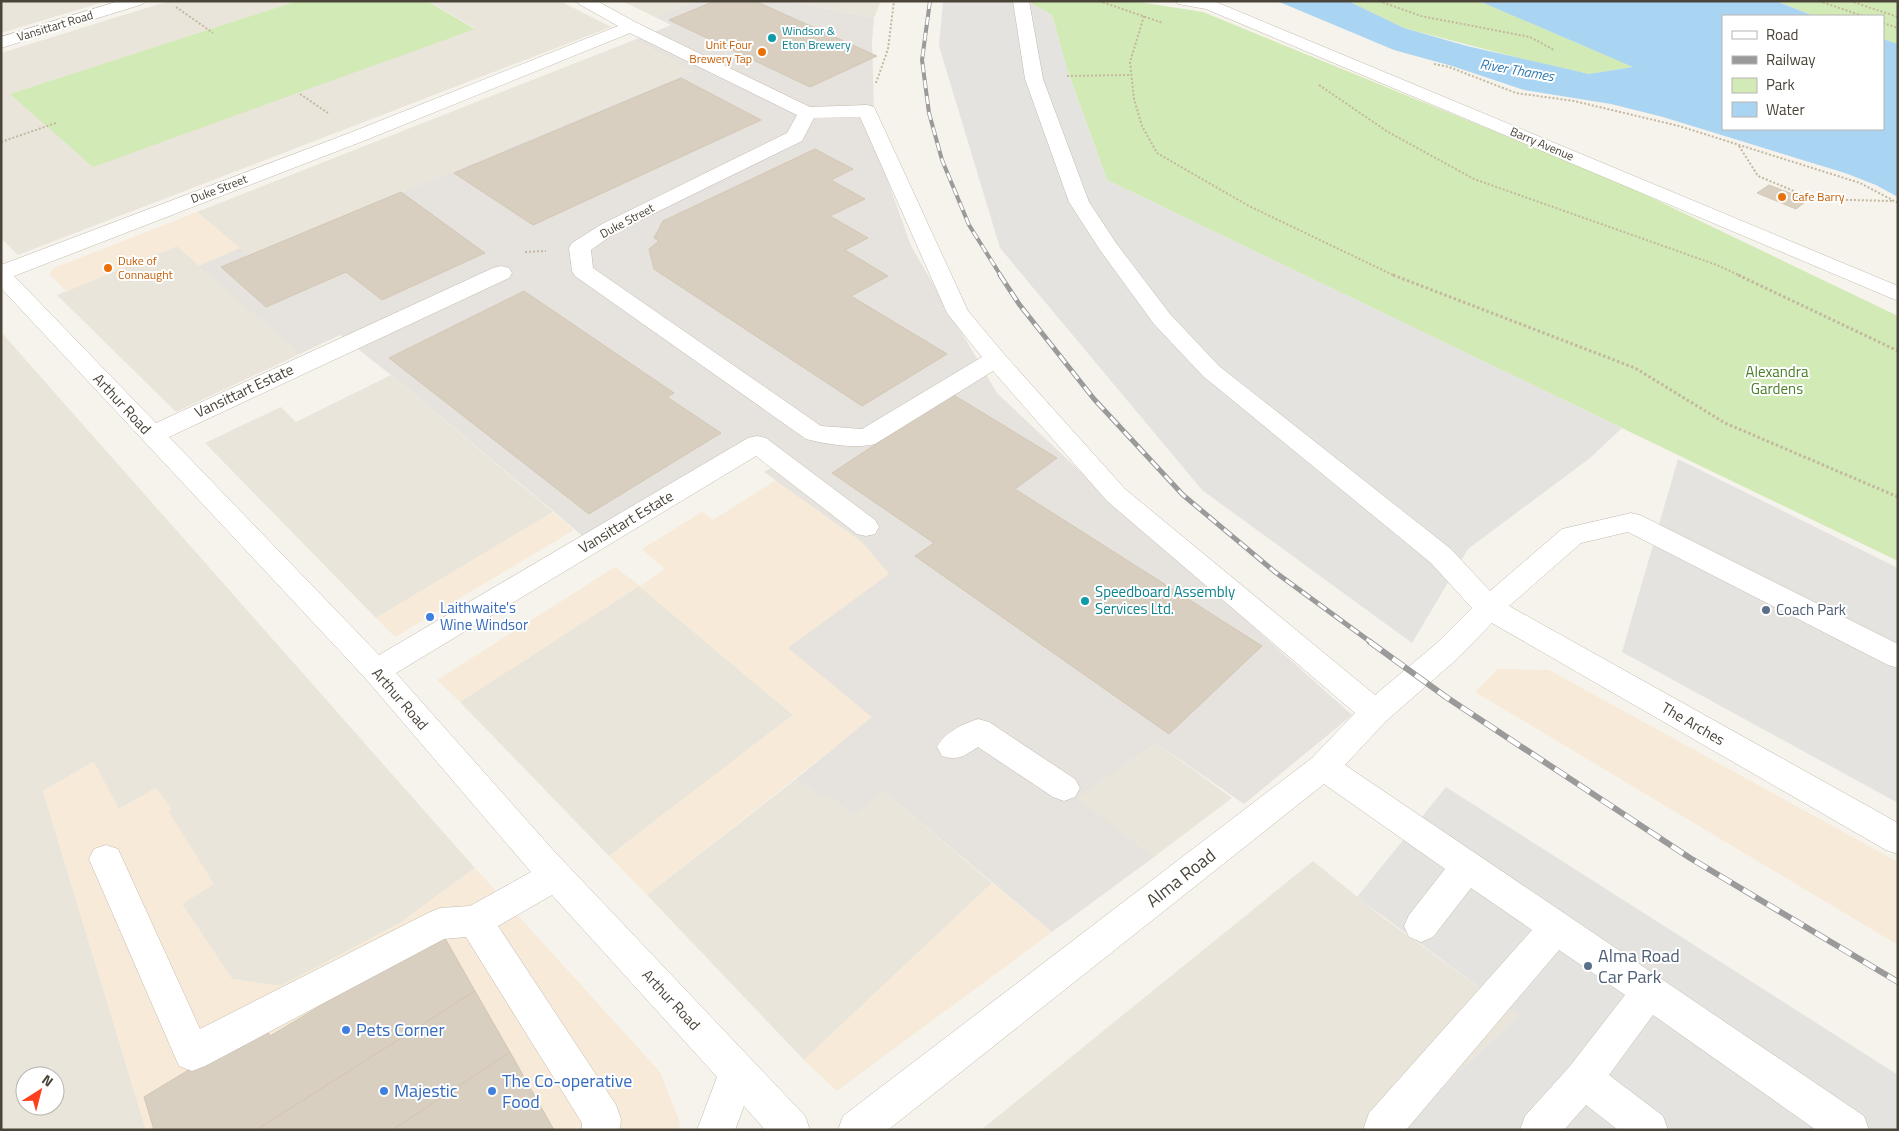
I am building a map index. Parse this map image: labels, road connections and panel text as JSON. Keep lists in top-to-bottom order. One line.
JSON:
{"streets":{"street":["Vansittart Road","Barry Avenue","Duke Street","Vansittart Estate","Arthur Road","The Arches","Alma Road"]},"crossings":[["Duke Street","Arthur Road"],["Vansittart Estate","Arthur Road"],["The Arches","Alma Road"]],"water":["River Thames"],"parks":["Alexandra Gardens"],"places":["Windsor & Eton Brewery","Unit Four Brewery Tap","Cafe Barry","Duke of Connaught","Speedboard Assembly Services Ltd.","Coach Park","Laithwaite's Wine Windsor","Alma Road Car Park","Pets Corner","Majestic","The Co-operative Food"],"legend":["Road","Railway","Park","Water"],"north":"top right"}
